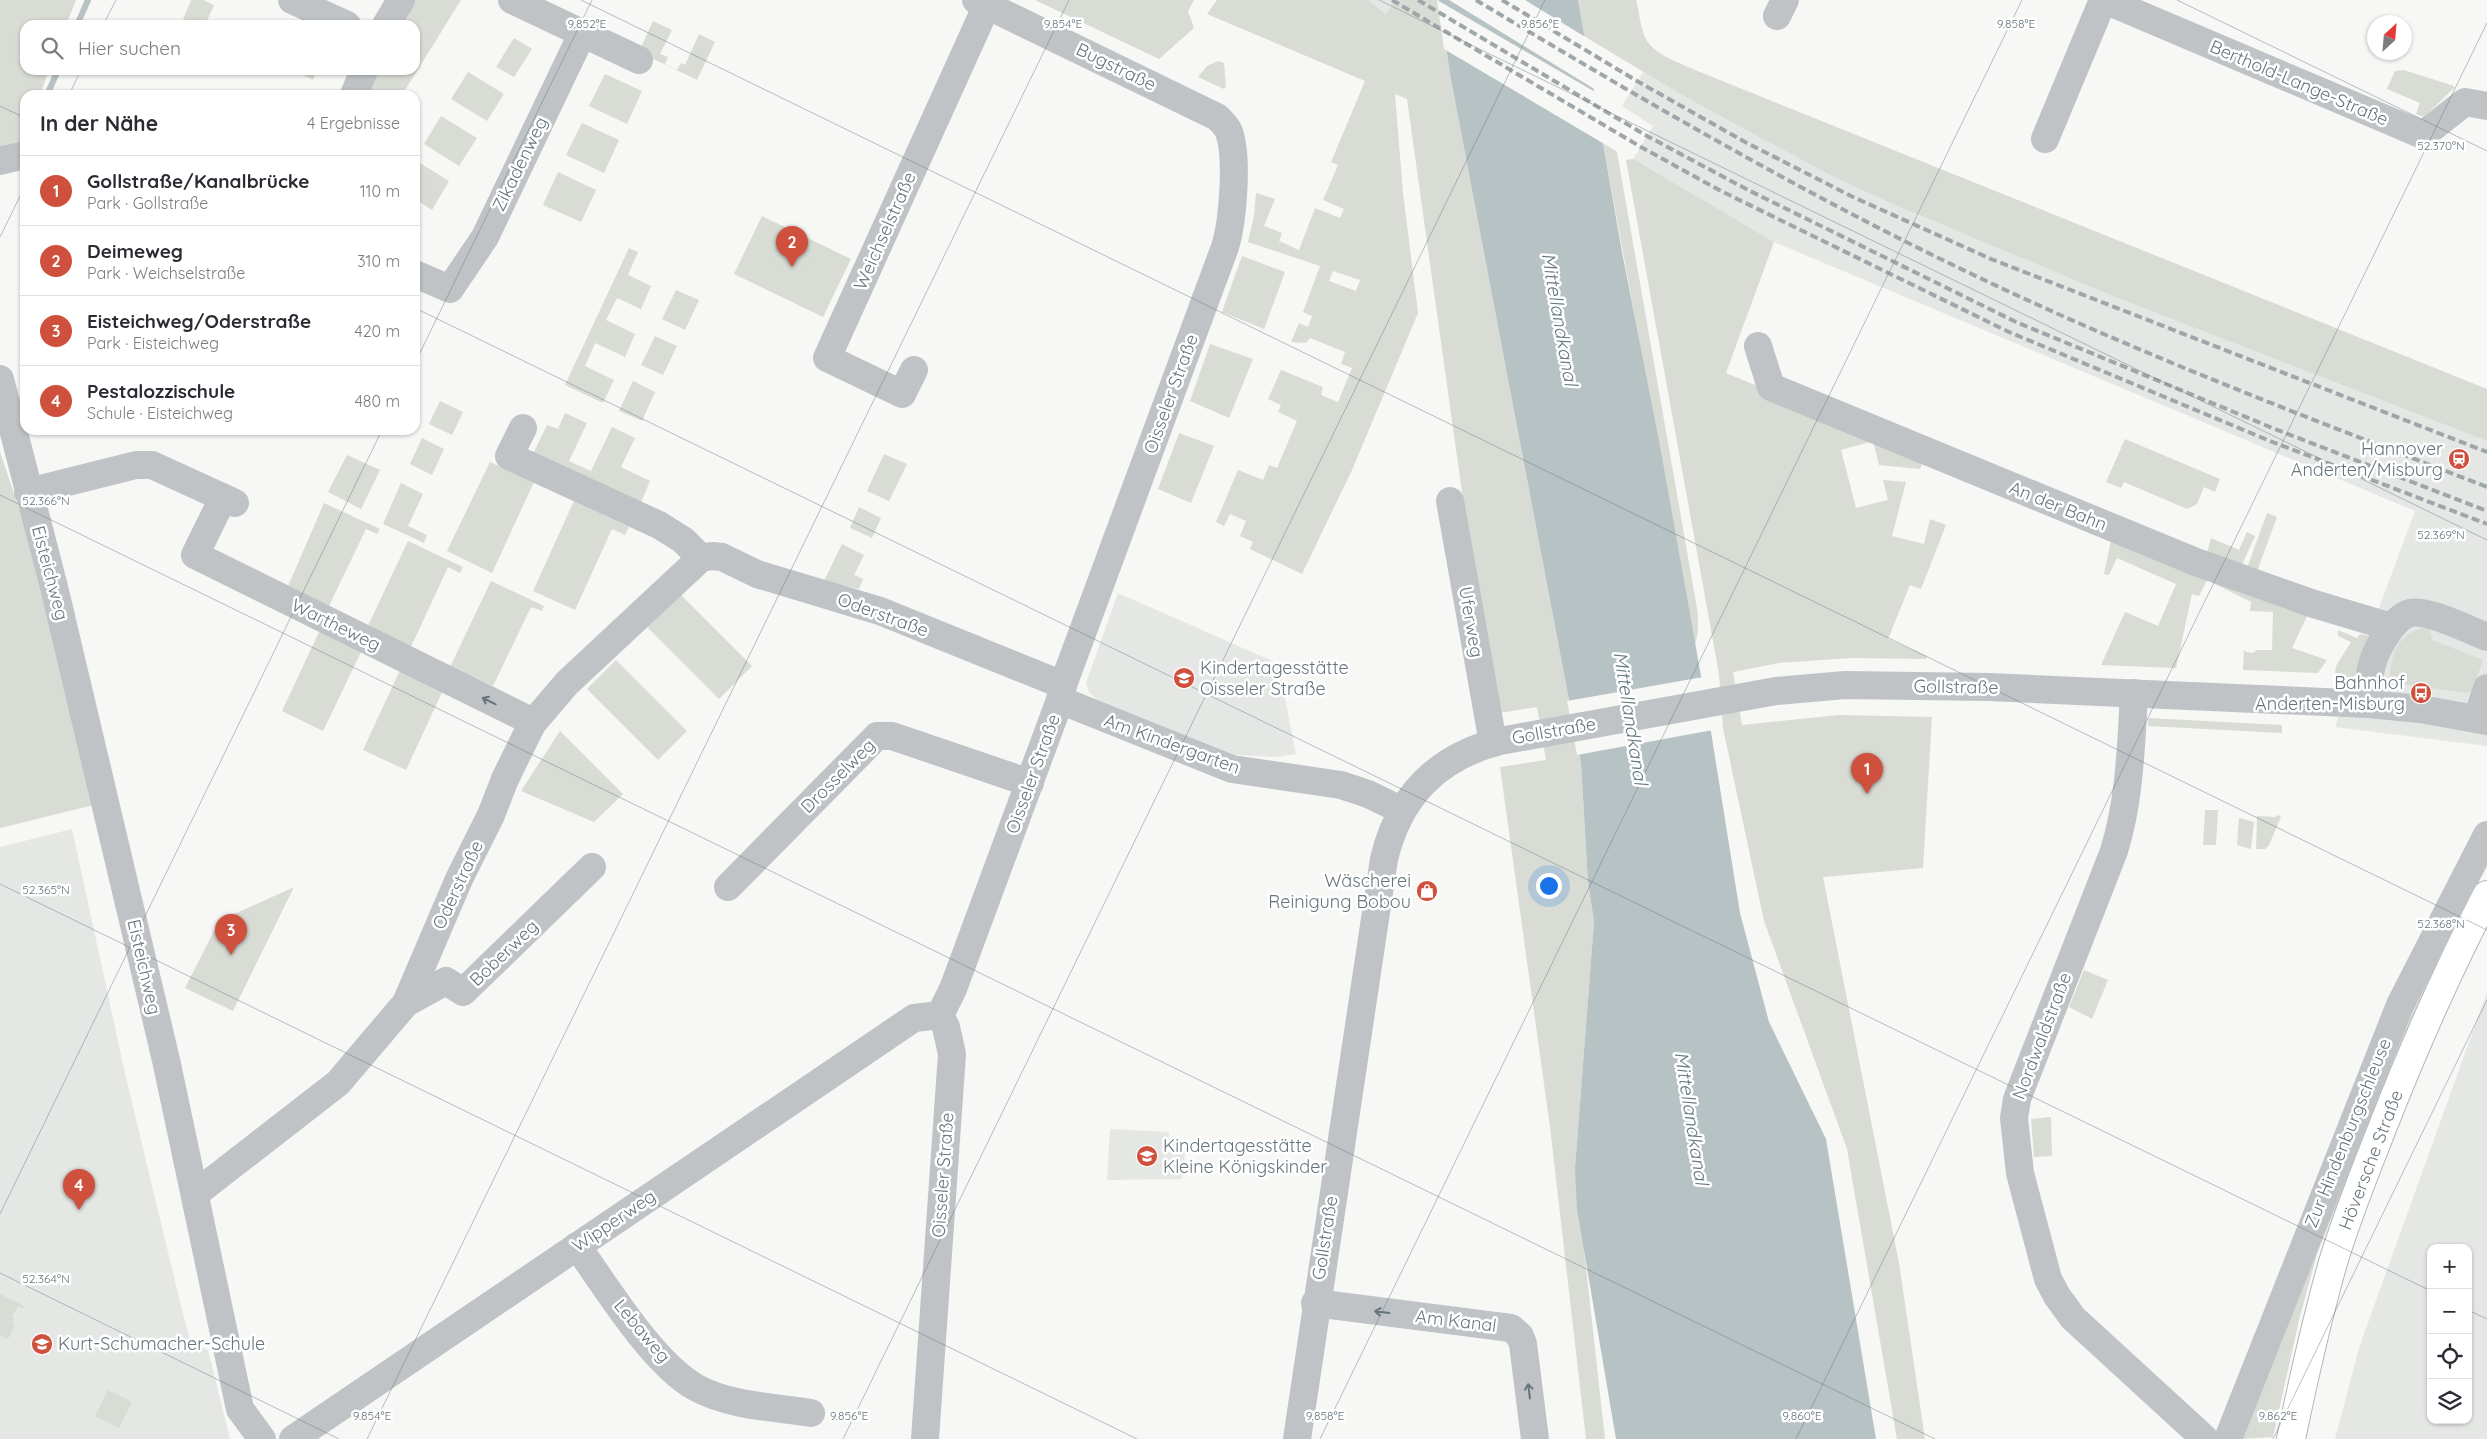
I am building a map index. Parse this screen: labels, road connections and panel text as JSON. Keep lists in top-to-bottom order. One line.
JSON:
{"streets":{"main road":["Höversche Straße"],"street":["Bugstraße","Berthold-Lange-Straße","Zikadenweg","Weichselstraße","Oisseler Straße","An der Bahn","Eisteichweg","Oderstraße","Uferweg","Wartheweg","Gollstraße","Am Kindergarten","Drosselweg","Boberweg","Nordwaldstraße","Zur Hindenburgschleuse","Wipperweg","Am Kanal","Lebaweg"]},"crossings":[["Bugstraße","Weichselstraße"],["Bugstraße","Oisseler Straße"],["Oisseler Straße","Oderstraße"],["Oisseler Straße","Am Kindergarten"],["Oisseler Straße","Drosselweg"],["Oisseler Straße","Wipperweg"],["Eisteichweg","Oderstraße"],["Eisteichweg","Wartheweg"],["Oderstraße","Wartheweg"],["Oderstraße","Am Kindergarten"],["Oderstraße","Boberweg"],["Uferweg","Gollstraße"],["Gollstraße","Am Kindergarten"],["Gollstraße","Nordwaldstraße"],["Gollstraße","Am Kanal"],["Wipperweg","Lebaweg"]],"one_way":["Wartheweg","Am Kanal"],"water":["Mittellandkanal"],"places":{"station":["Hannover Anderten/Misburg"],"school or university":["Kindertagesstätte Oisseler Straße","Kindertagesstätte Kleine Königskinder","Kurt-Schumacher-Schule"],"bus stop":["Bahnhof Anderten-Misburg"],"shop":["Wäscherei Reinigung Bobou"]},"north":"top right","page":{"search":"Hier suchen","heading":["In der Nähe","4 Ergebnisse"],"list":[{"mark":"1","name":"Gollstraße/Kanalbrücke","note":"Park · Gollstraße","value":"110 m"},{"mark":"2","name":"Deimeweg","note":"Park · Weichselstraße","value":"310 m"},{"mark":"3","name":"Eisteichweg/Oderstraße","note":"Park · Eisteichweg","value":"420 m"},{"mark":"4","name":"Pestalozzischule","note":"Schule · Eisteichweg","value":"480 m"}],"pins":["2","1","3","4"],"map_buttons":["+","−"]},"coordinates":["9.852°E","9.854°E","9.856°E","9.858°E","52.370°N","52.366°N","52.369°N","52.365°N","52.368°N","52.364°N","9.860°E","9.862°E"]}
